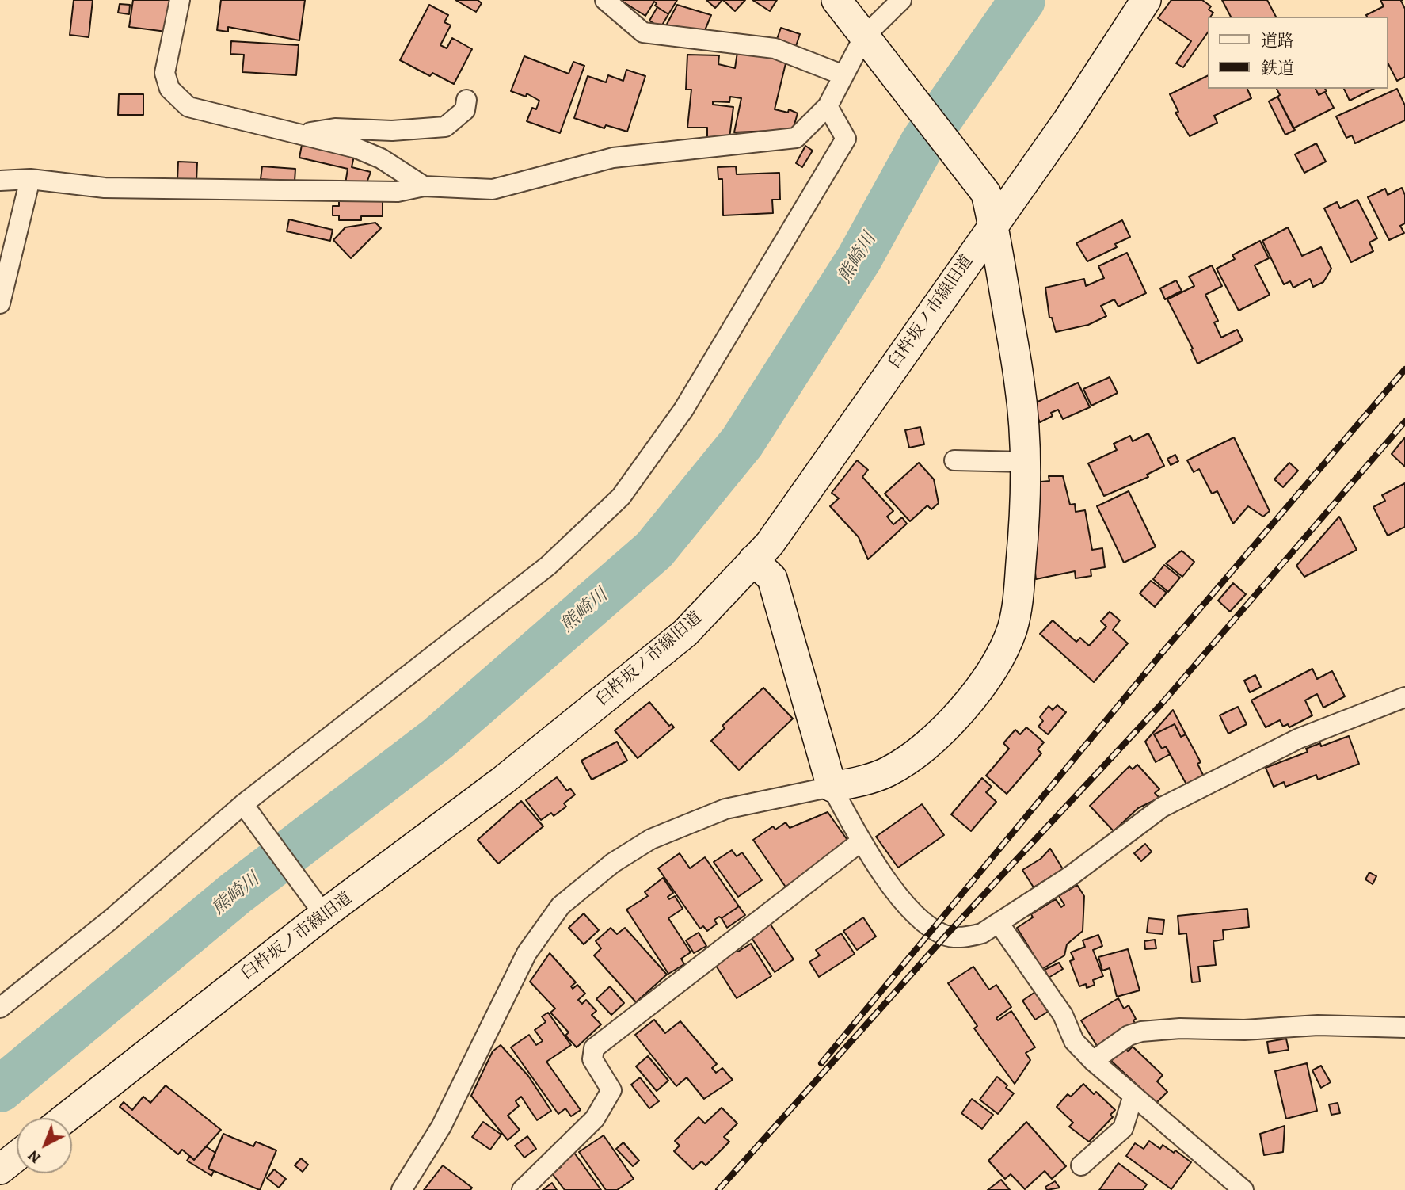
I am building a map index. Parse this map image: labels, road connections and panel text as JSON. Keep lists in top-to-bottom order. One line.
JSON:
{"streets":{"street":["臼杵坂ノ市線旧道"]},"water":["熊崎川"],"legend":["道路","鉄道"],"north":"bottom left"}
